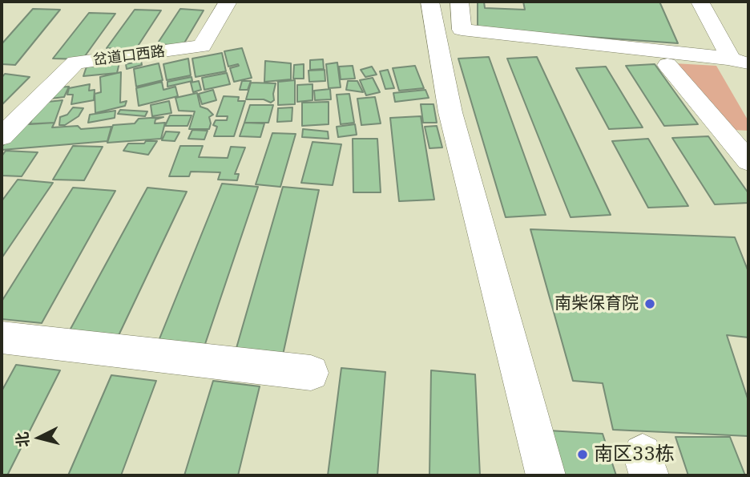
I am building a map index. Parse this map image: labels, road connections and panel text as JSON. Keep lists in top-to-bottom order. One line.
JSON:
{"streets":{"street":["岔道口西路"]},"places":["南柴保育院","南区33栋"],"north":"left"}
